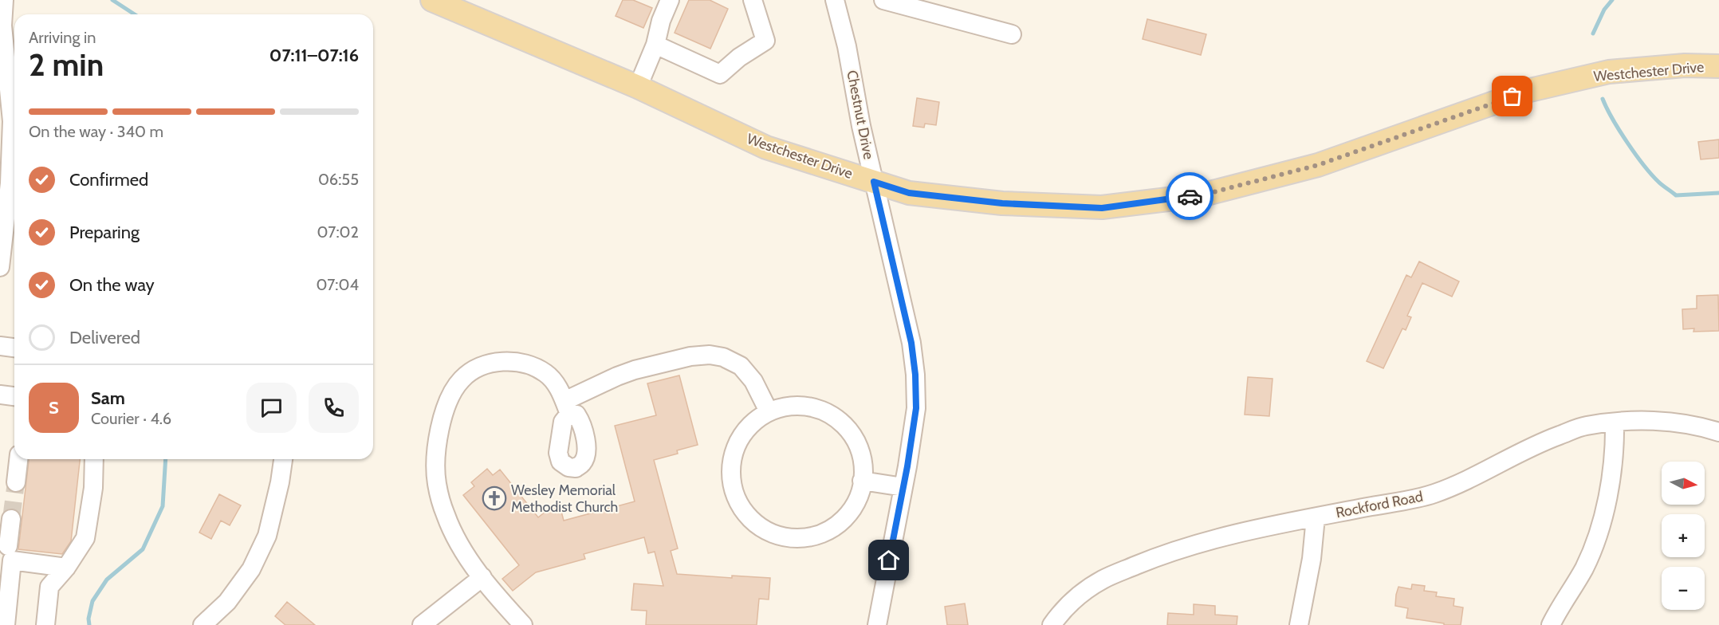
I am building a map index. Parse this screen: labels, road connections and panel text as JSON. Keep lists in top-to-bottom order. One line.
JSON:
{"streets":{"main road":["Westchester Drive"],"street":["Chestnut Drive","Rockford Road"]},"crossings":[["Westchester Drive","Chestnut Drive"]],"places":{"church":["Wesley Memorial Methodist Church"]},"north":"right","page":{"heading":["2 min","Arriving in","07:11–07:16"],"panel":["Sam","Courier · 4.6"],"bar":"On the way · 340 m","list":[["Confirmed","06:55"],["Preparing","07:02"],["On the way","07:04"],"Delivered"],"round":"S","map_buttons":["+","−"]}}
